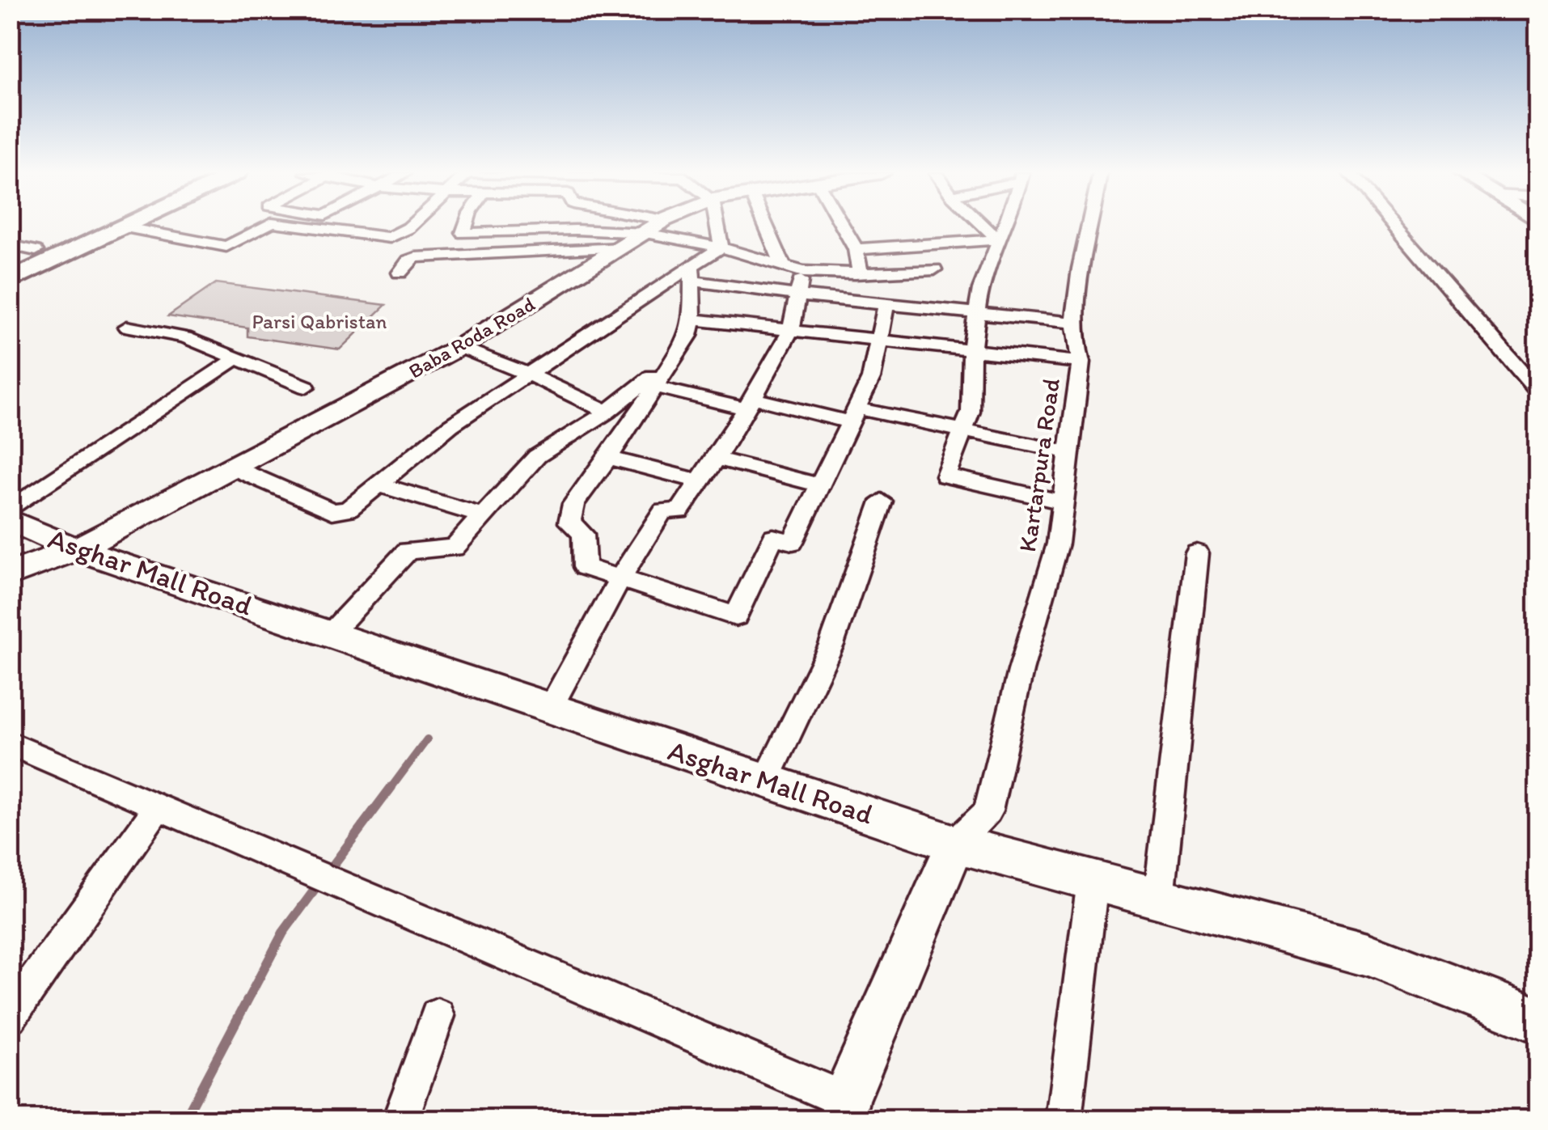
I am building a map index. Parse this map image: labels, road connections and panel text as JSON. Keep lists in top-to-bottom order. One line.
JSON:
{"streets":{"street":["Baba Roda Road","Kartarpura Road","Asghar Mall Road"]},"crossings":[["Baba Roda Road","Asghar Mall Road"],["Kartarpura Road","Asghar Mall Road"]],"parks":["Parsi Qabristan"]}
